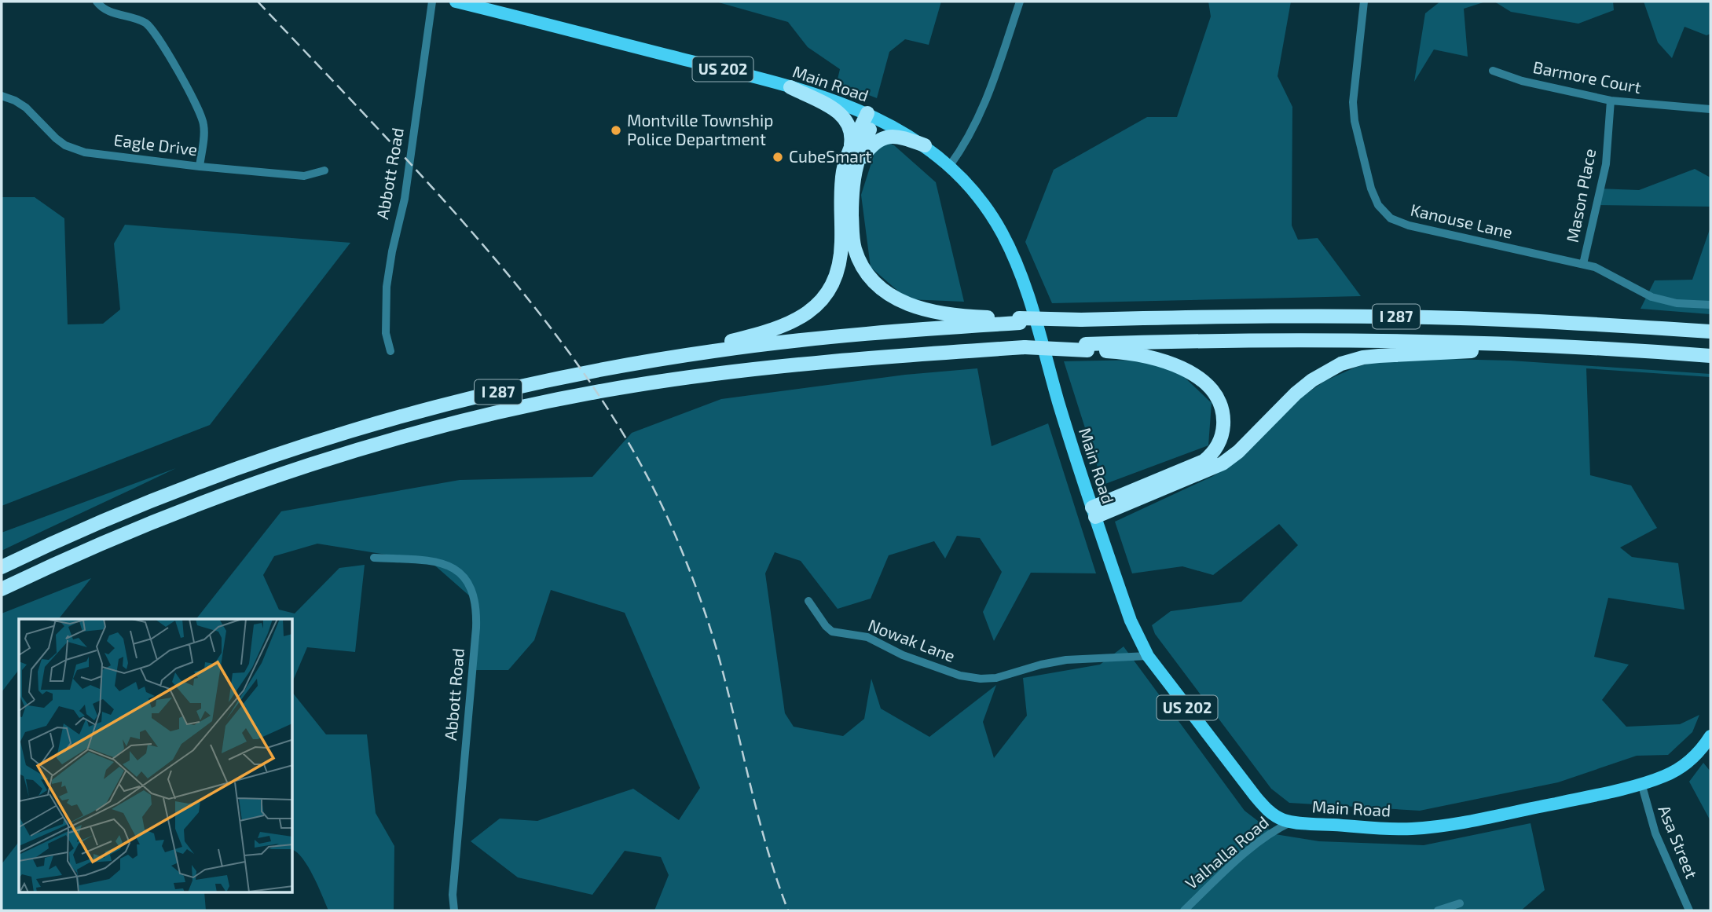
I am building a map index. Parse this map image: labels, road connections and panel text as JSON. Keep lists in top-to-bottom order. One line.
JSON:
{"streets":{"highway":["I 287"],"main road":["US 202","Main Road"],"street":["Barmore Court","Eagle Drive","Abbott Road","Mason Place","Kanouse Lane","Nowak Lane","Asa Street","Valhalla Road"]},"crossings":[["Barmore Court","Mason Place"],["Main Road","Nowak Lane"],["Main Road","Asa Street"],["Main Road","Valhalla Road"],["Mason Place","Kanouse Lane"]],"places":["Montville Township Police Department","CubeSmart"]}
